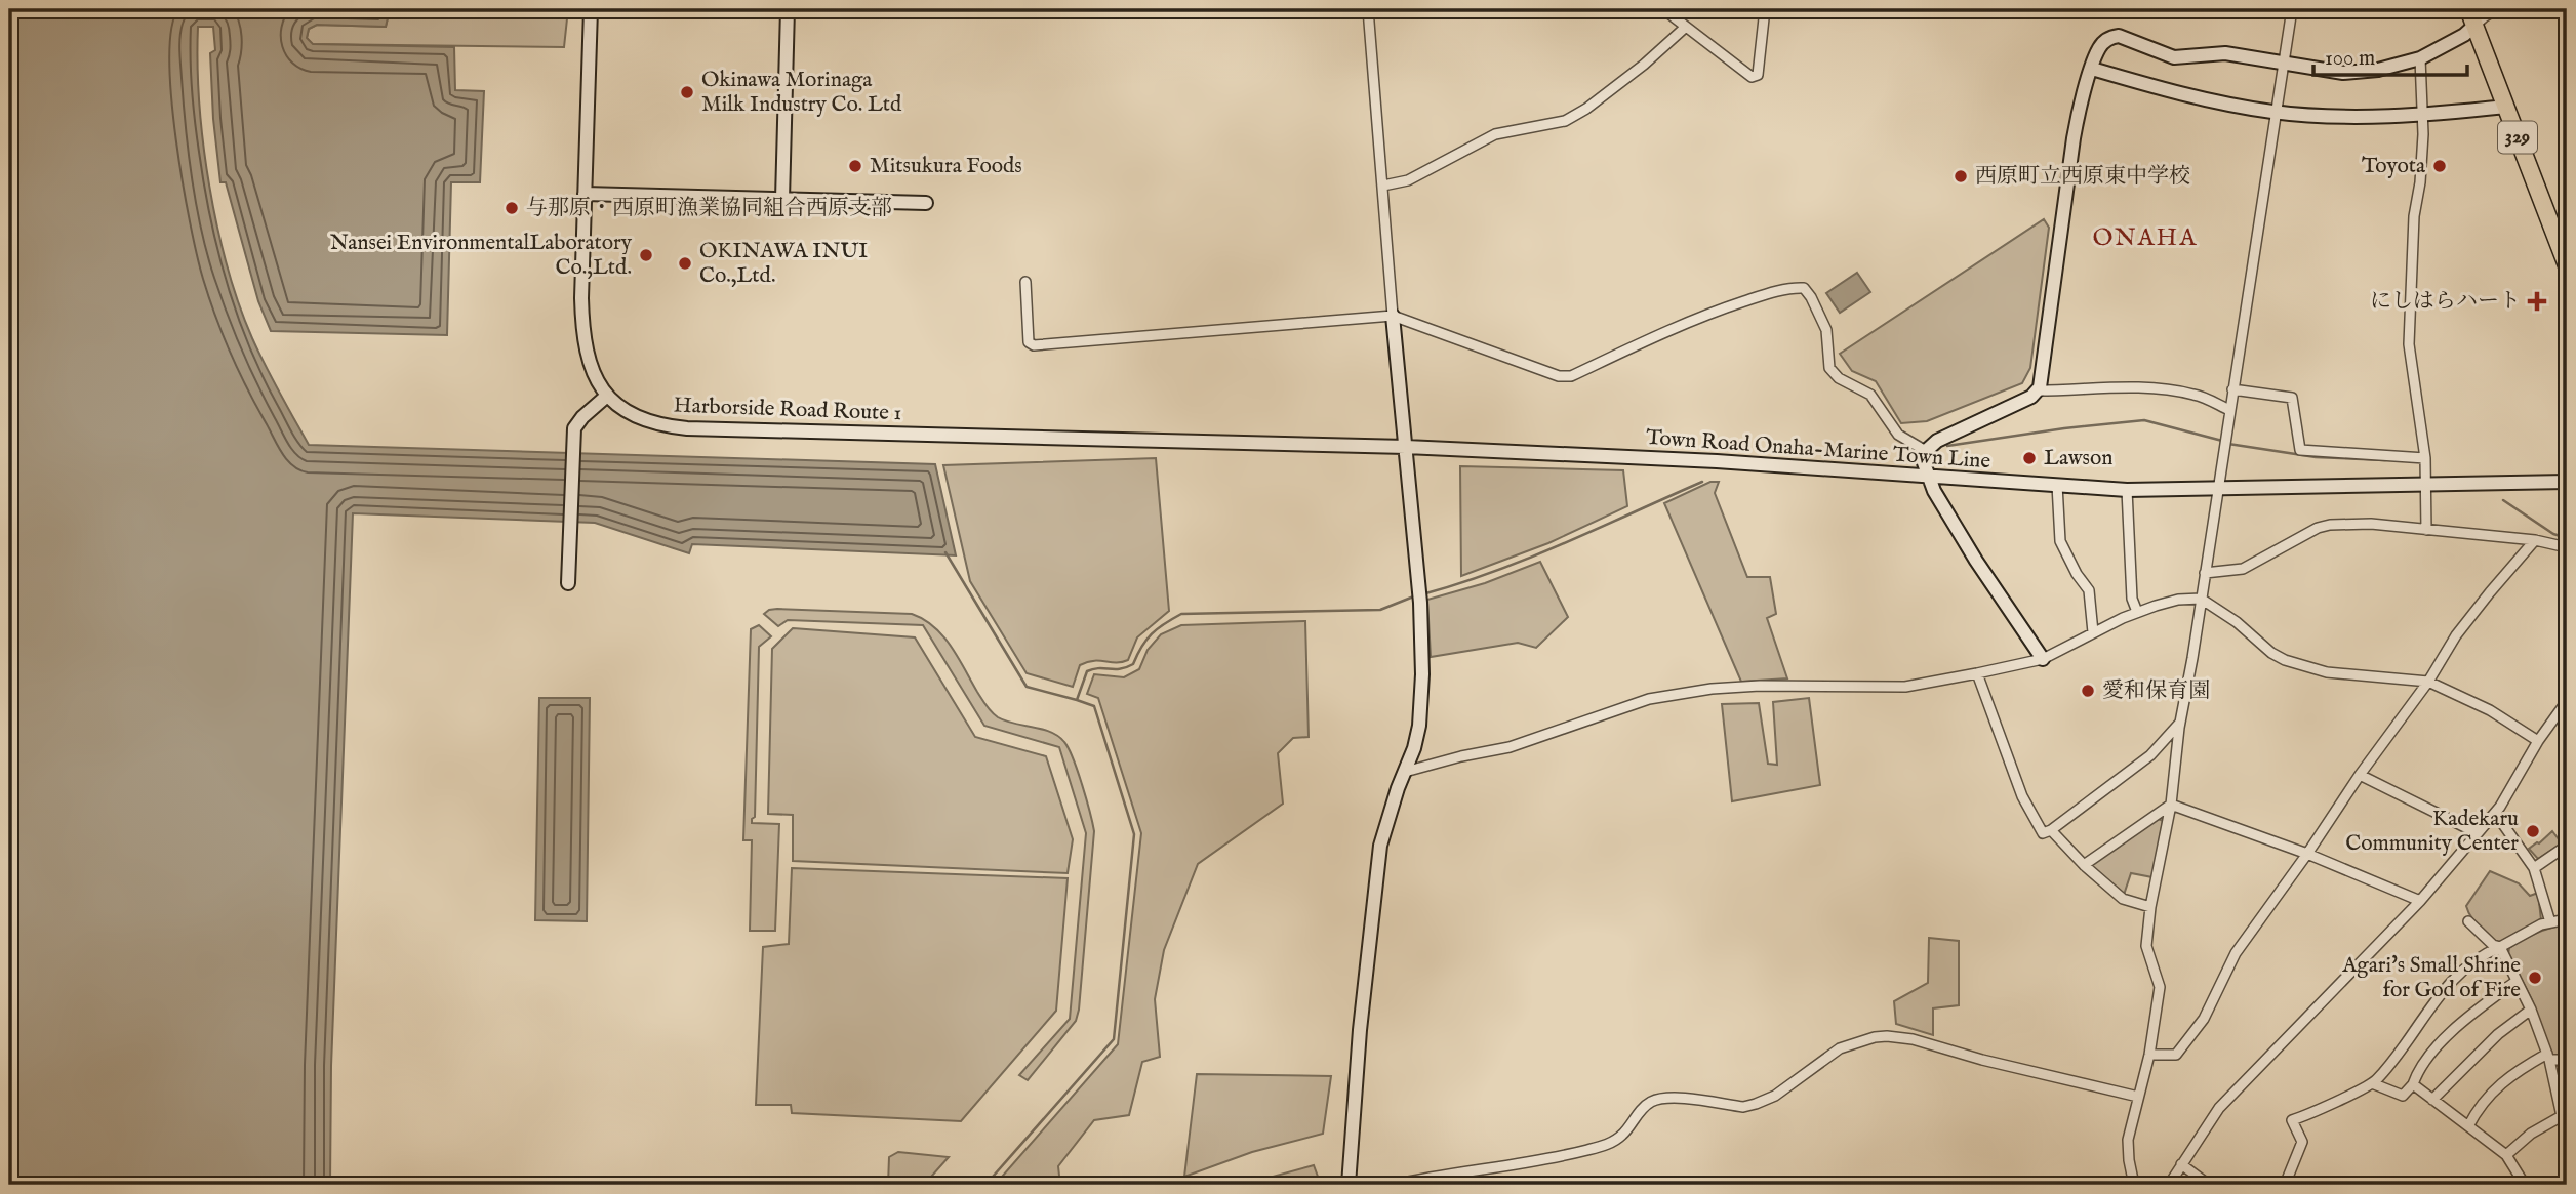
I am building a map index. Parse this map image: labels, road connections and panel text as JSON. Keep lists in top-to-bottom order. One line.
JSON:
{"streets":{"highway":["329"],"street":["Harborside Road Route 1","Town Road Onaha-Marine Town Line"]},"crossings":[["Harborside Road Route 1","Town Road Onaha-Marine Town Line"]],"districts":["ONAHA"],"places":{"other":["Okinawa Morinaga Milk Industry Co. Ltd","Mitsukura Foods","Toyota","西原町立西原東中学校","与那原・西原町漁業協同組合西原支部","Nansei EnvironmentalLaboratory Co.,Ltd.","OKINAWA INUI Co.,Ltd.","Lawson","愛和保育園","Kadekaru Community Center","Agari's Small Shrine for God of Fire"],"health":["にしはらハート"]},"scale_bar":"100 m"}
